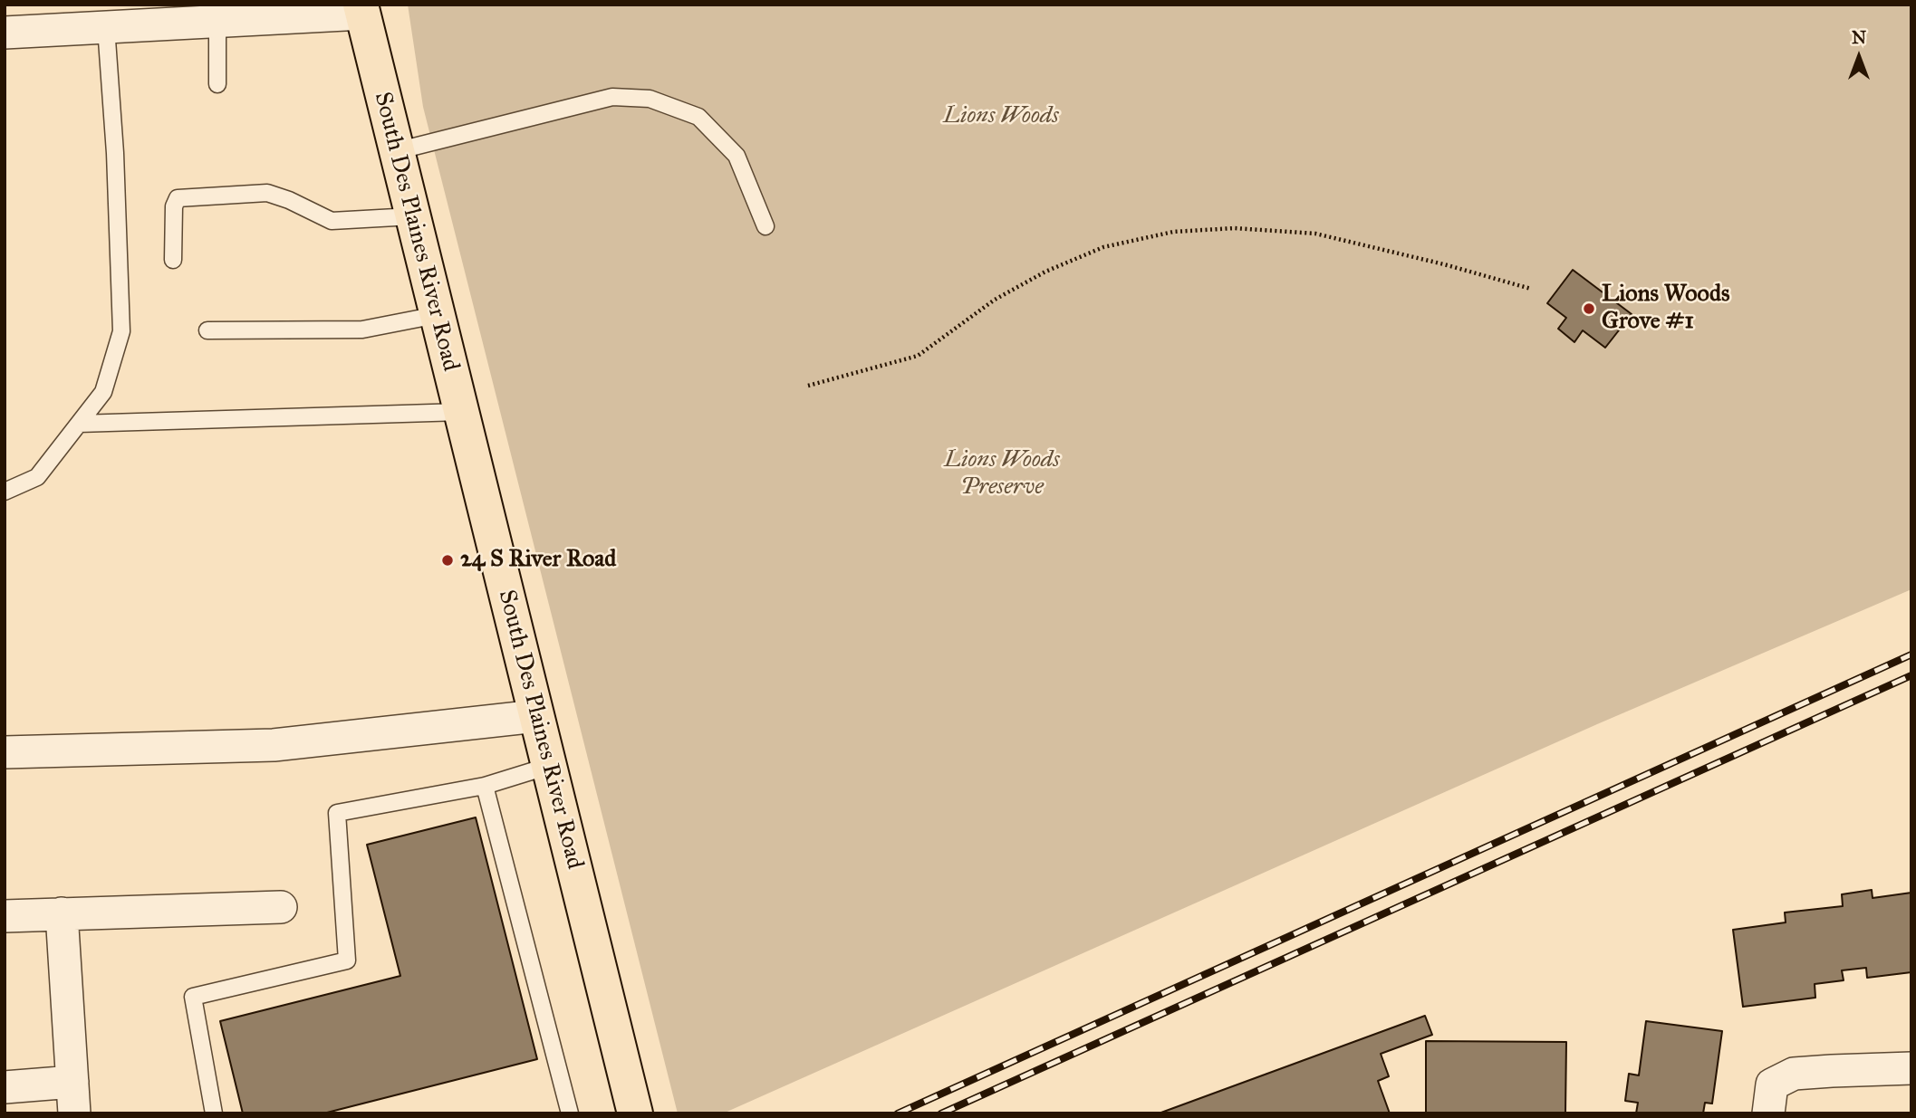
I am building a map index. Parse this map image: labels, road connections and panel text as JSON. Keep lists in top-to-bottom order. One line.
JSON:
{"streets":{"main road":["South Des Plaines River Road"]},"parks":["Lions Woods","Lions Woods Preserve"],"places":["Lions Woods Grove #1","24 S River Road"],"north":"top"}
